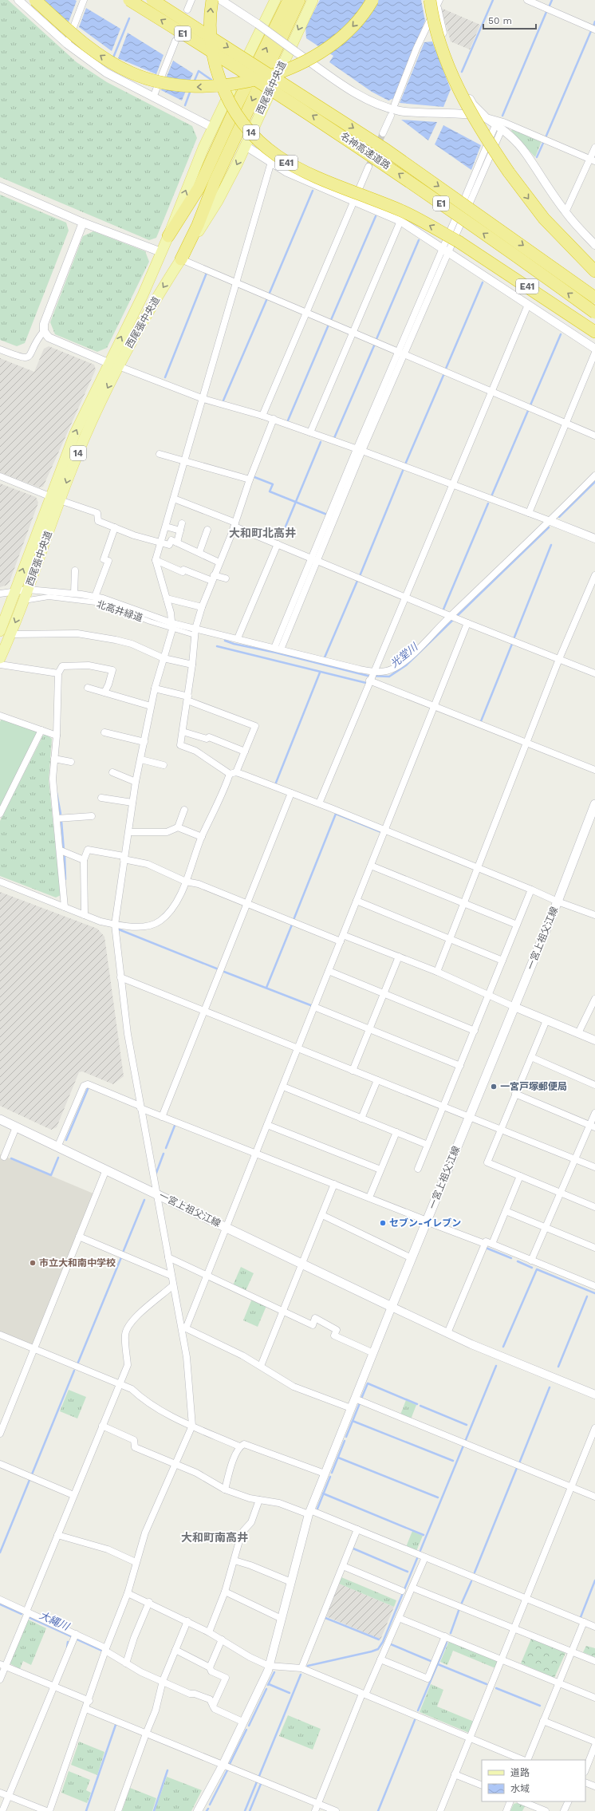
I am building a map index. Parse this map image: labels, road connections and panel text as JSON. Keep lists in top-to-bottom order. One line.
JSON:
{"streets":{"highway":["E1","名神高速道路","E41"],"main road":["西尾張中央道","14","一宮上祖父江線"],"street":["北高井緑道"]},"crossings":[["西尾張中央道","北高井緑道"]],"districts":["大和町北高井","大和町南高井"],"water":["光堂川","大縄川"],"places":["一宮戸塚郵便局","セブン-イレブン","市立大和南中学校"],"legend":["道路","水域"],"scale_bar":"50 m"}
